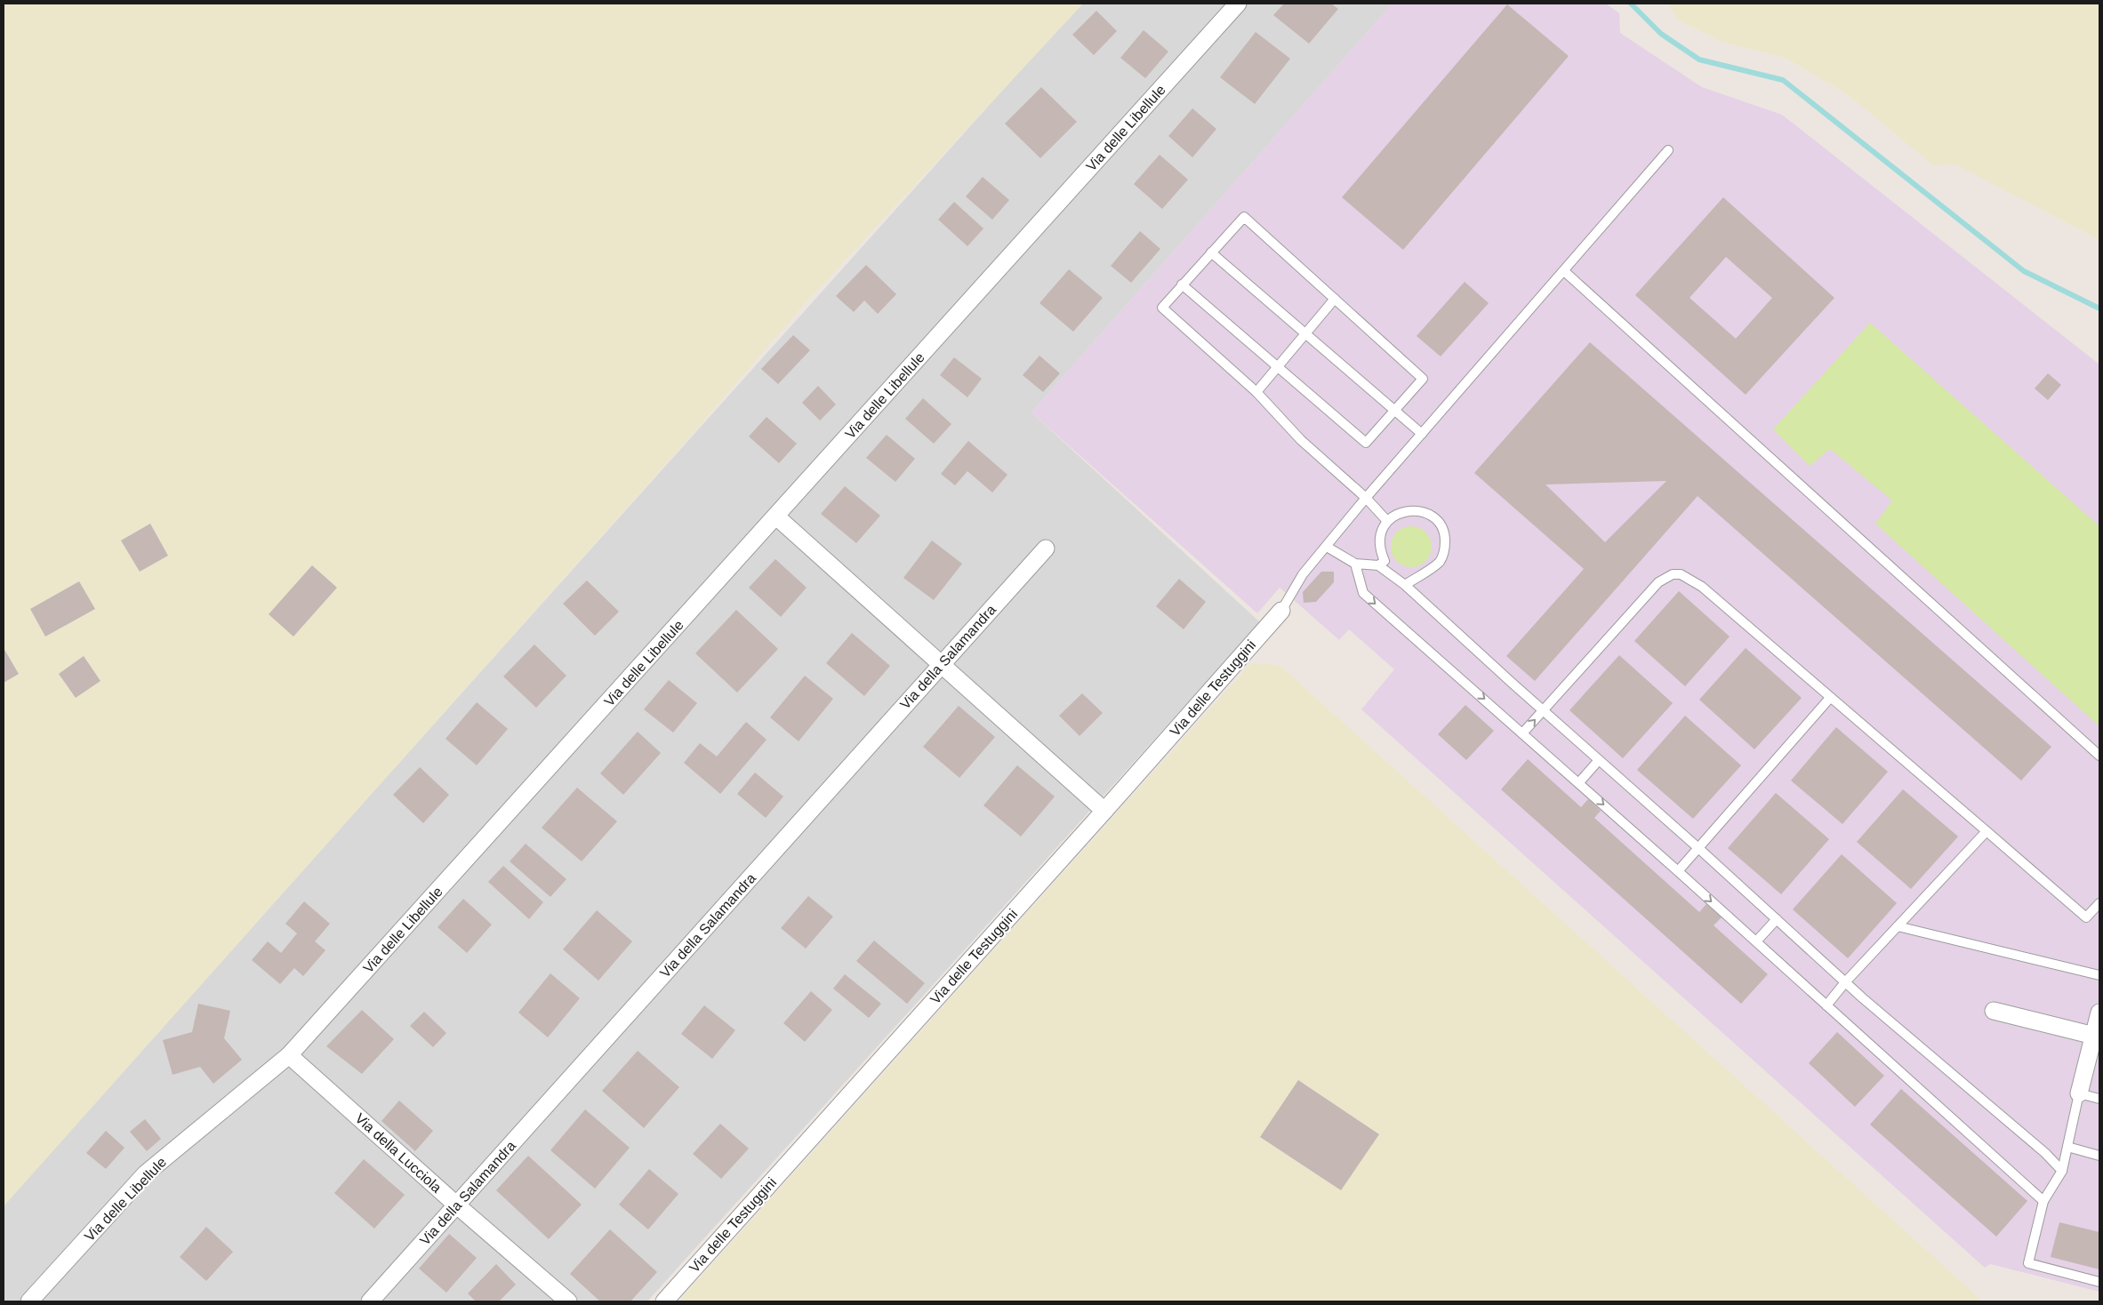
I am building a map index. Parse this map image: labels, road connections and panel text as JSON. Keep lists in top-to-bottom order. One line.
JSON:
{"streets":{"street":["Via delle Libellule","Via della Salamandra","Via delle Testuggini","Via della Lucciola"]},"crossings":[["Via delle Libellule","Via della Lucciola"],["Via della Salamandra","Via della Lucciola"]]}
